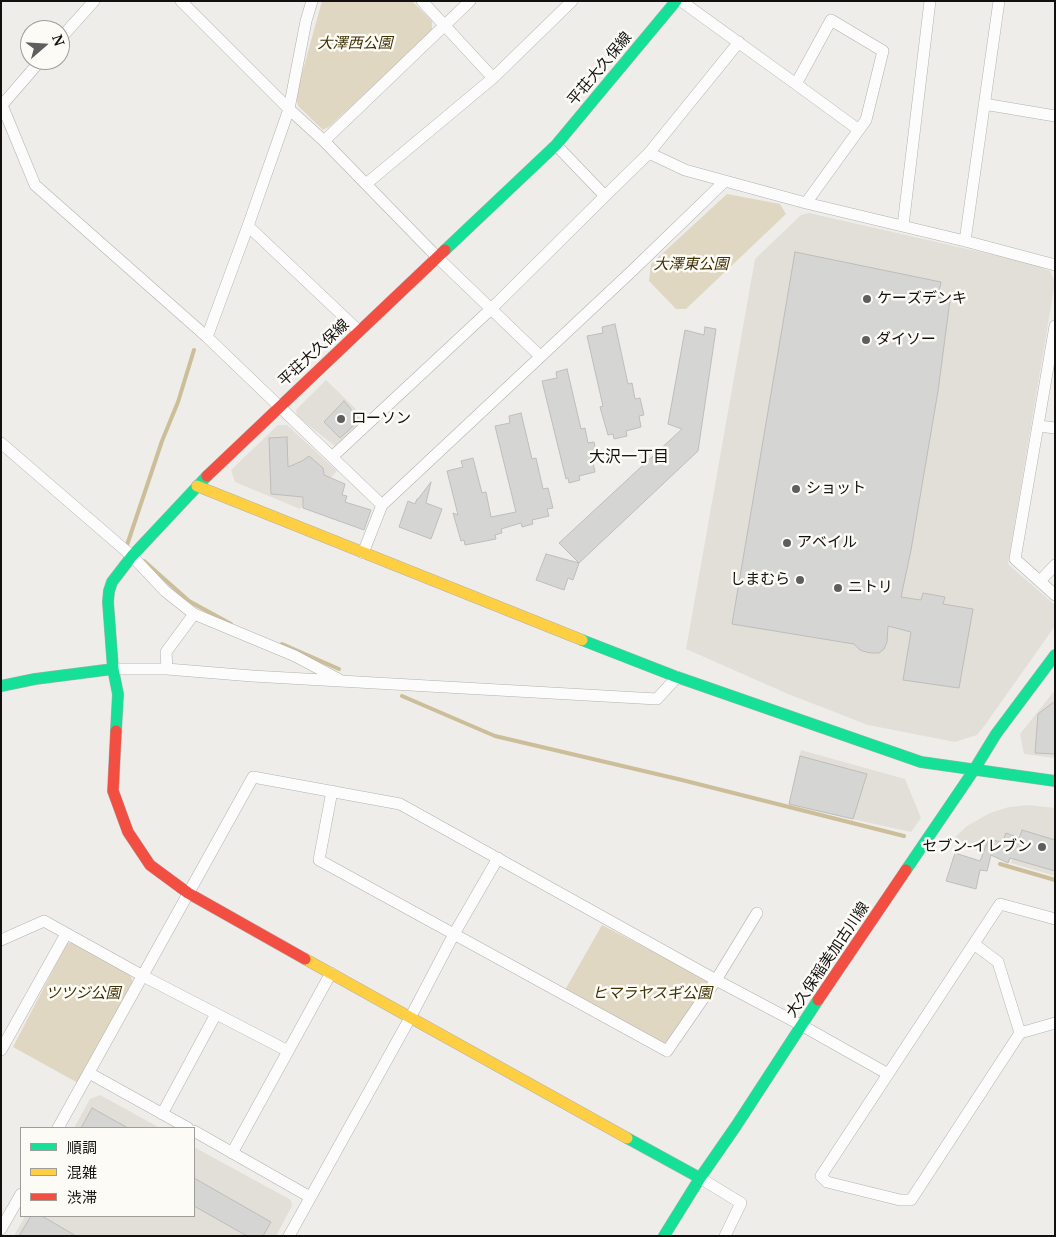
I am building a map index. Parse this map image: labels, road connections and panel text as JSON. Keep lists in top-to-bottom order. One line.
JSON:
{"streets":{"street":["平荘大久保線","大久保稲美加古川線"]},"crossings":[["平荘大久保線","大久保稲美加古川線"]],"districts":["大沢一丁目"],"parks":["大澤西公園","大澤東公園","ツツジ公園","ヒマラヤスギ公園"],"places":["ケーズデンキ","ダイソー","ローソン","ショット","アベイル","しまむら","ニトリ","セブン-イレブン"],"legend":["順調","混雑","渋滞"],"north":"right"}
